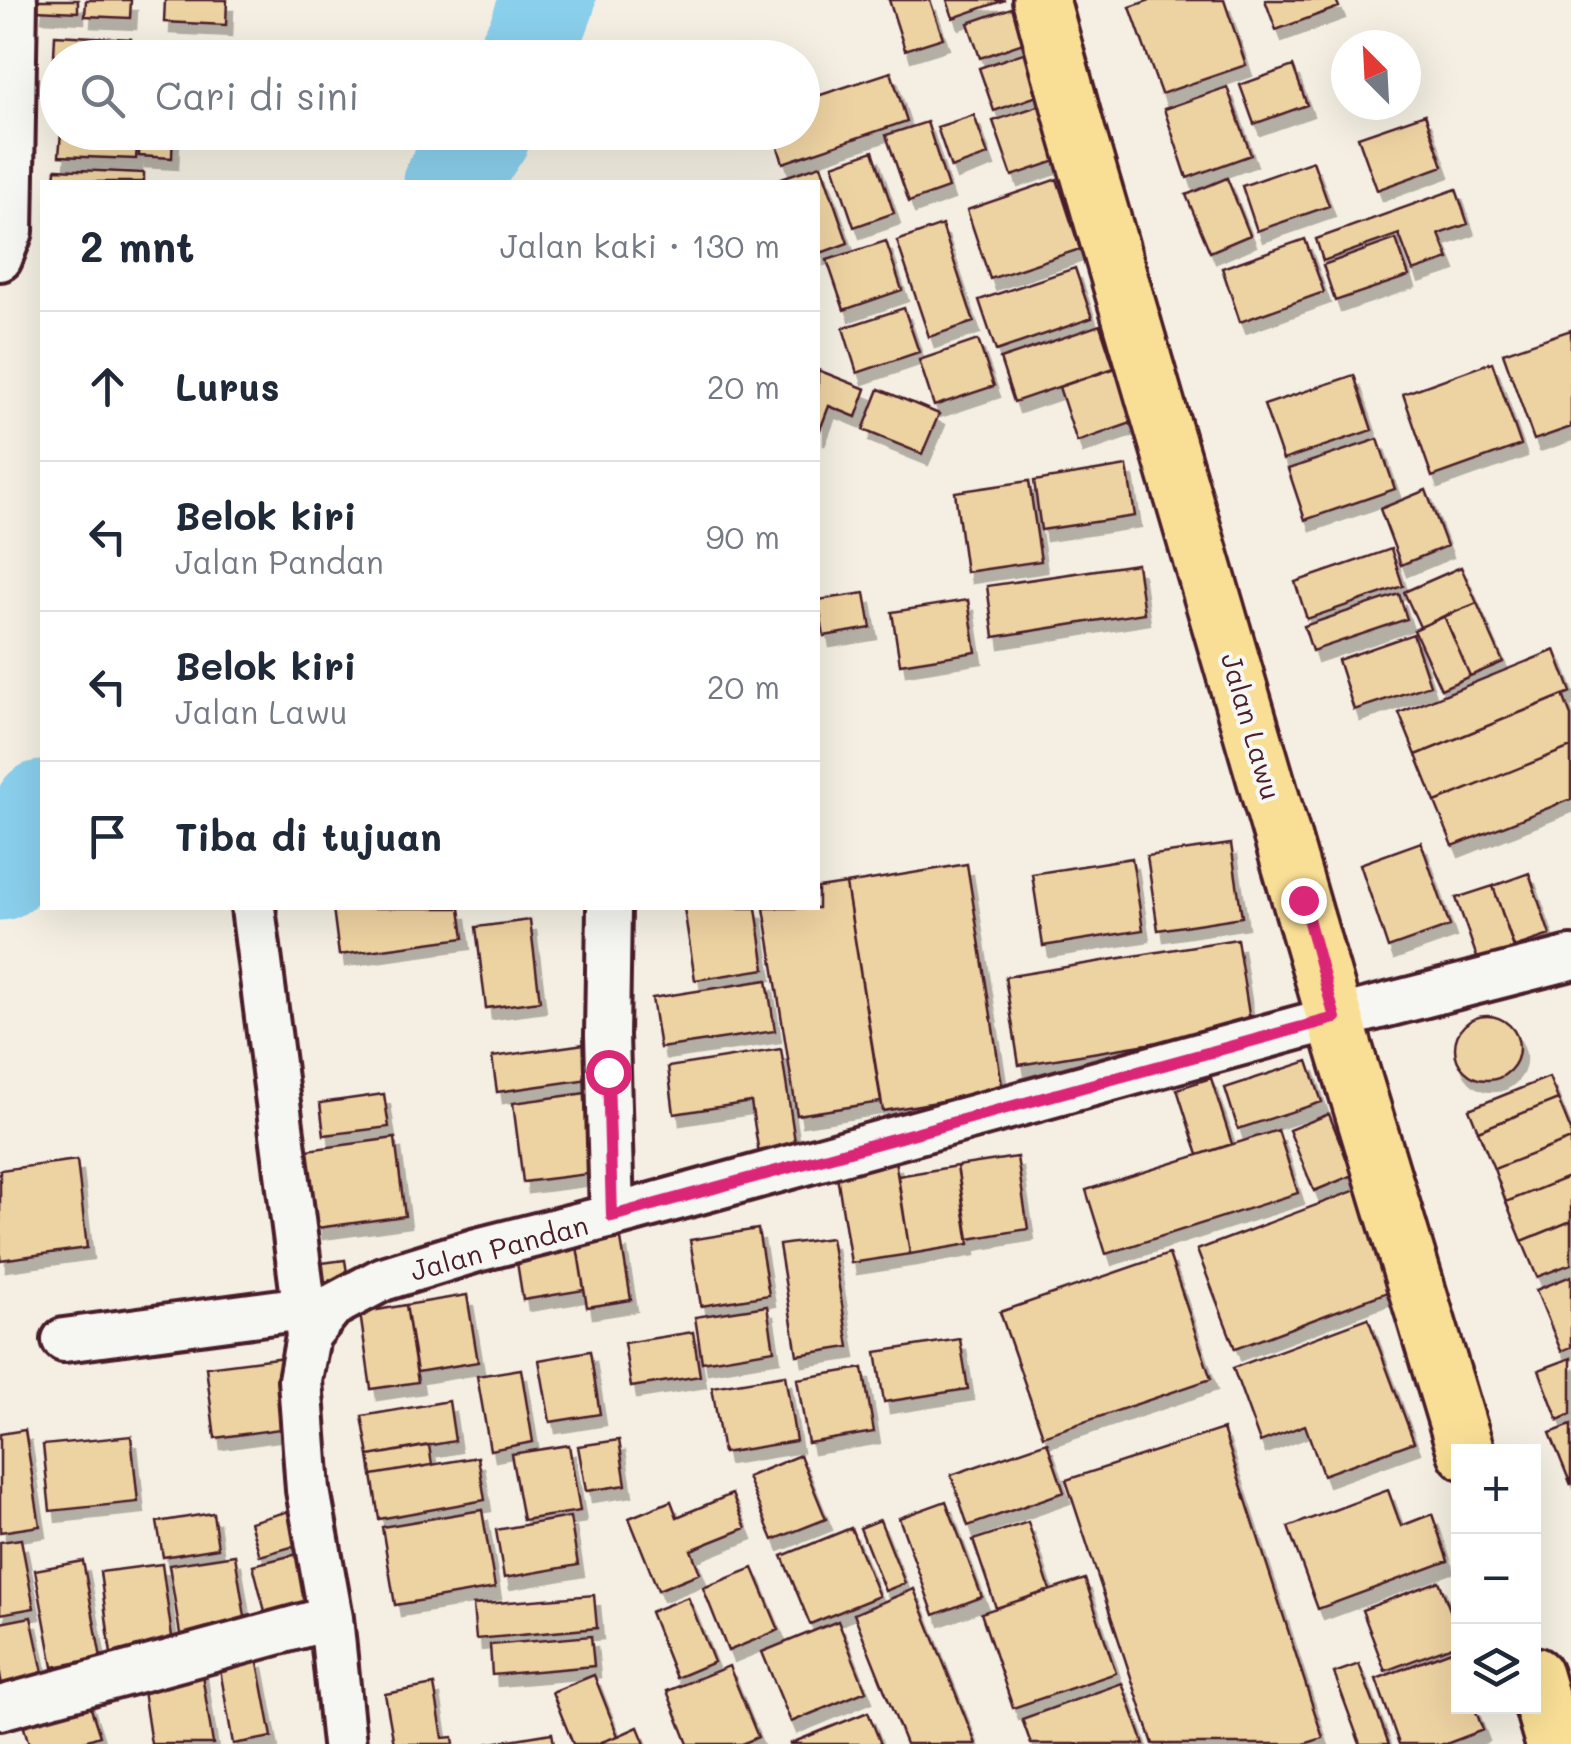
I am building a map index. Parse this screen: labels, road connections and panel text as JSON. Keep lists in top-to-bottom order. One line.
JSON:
{"streets":{"main road":["Jalan Lawu"],"street":["Jalan Pandan"]},"crossings":[["Jalan Lawu","Jalan Pandan"]],"north":"top left","page":{"search":"Cari di sini","heading":["2 mnt","Jalan kaki · 130 m"],"list":[["Lurus","20 m"],["Belok kiri","Jalan Pandan","90 m"],["Belok kiri","Jalan Lawu","20 m"],"Tiba di tujuan"],"map_buttons":["+","−"]}}
